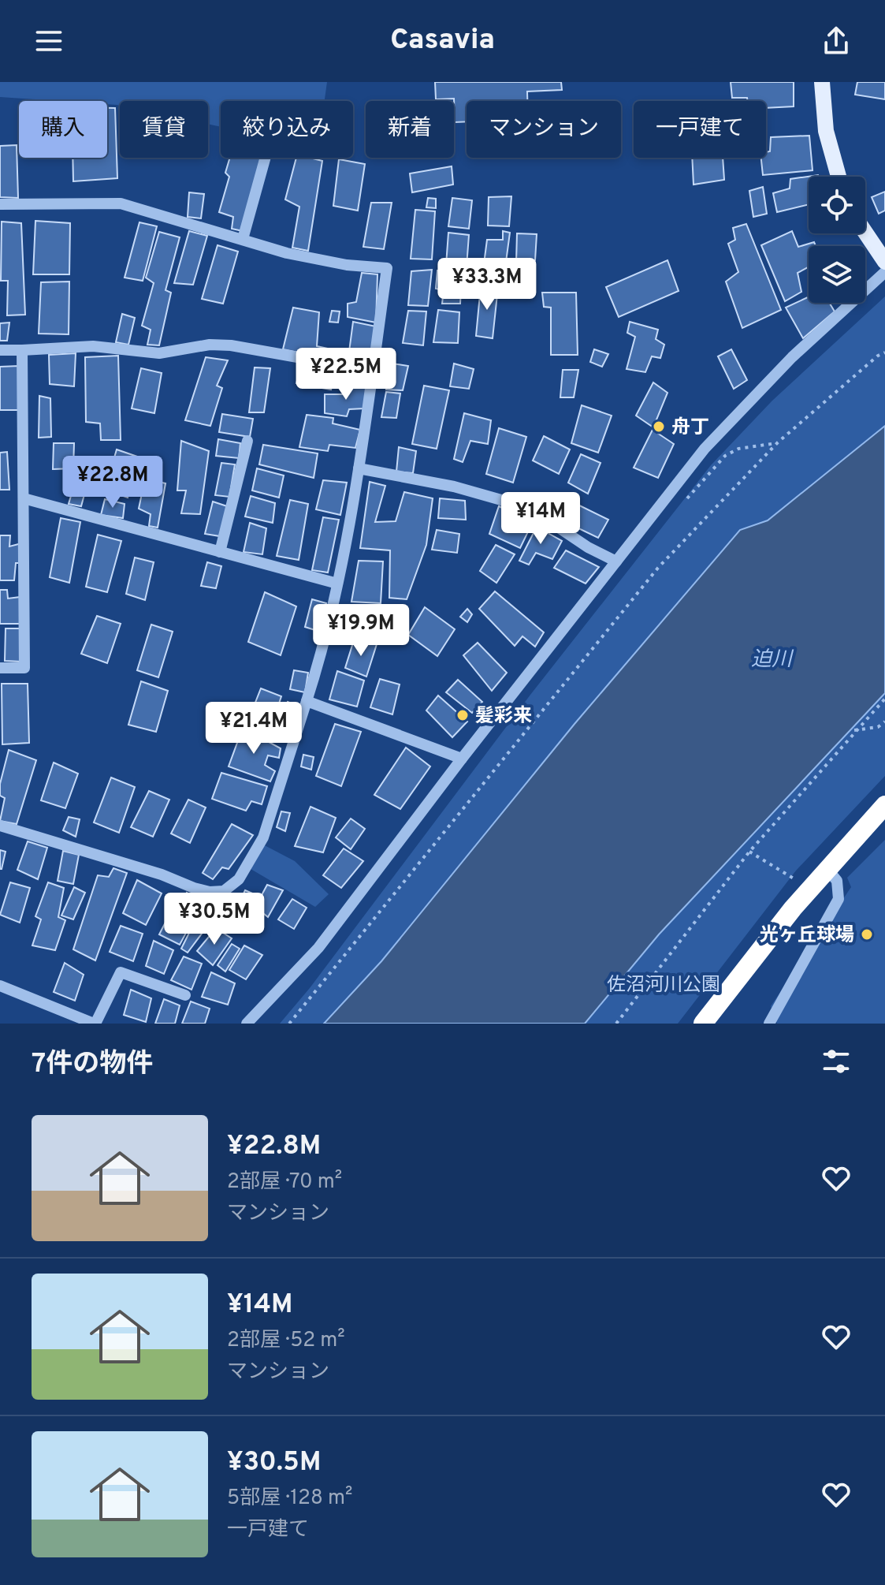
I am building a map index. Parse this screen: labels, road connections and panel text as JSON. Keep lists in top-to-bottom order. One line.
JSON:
{"water":["迫川"],"parks":["佐沼河川公園"],"places":["舟丁","髪彩来","光ヶ丘球場"],"page":{"header":"Casavia","chip":["購入","賃貸","絞り込み","新着","マンション","一戸建て"],"price":["¥33.3M","¥22.5M","¥22.8M","¥14M","¥19.9M","¥21.4M","¥30.5M"],"heading":"7件の物件","list":[{"name":"¥22.8M","note":"2部屋 · 70 m² · マンション"},{"name":"¥14M","note":"2部屋 · 52 m² · マンション"},{"name":"¥30.5M","note":"5部屋 · 128 m² · 一戸建て"}]}}
